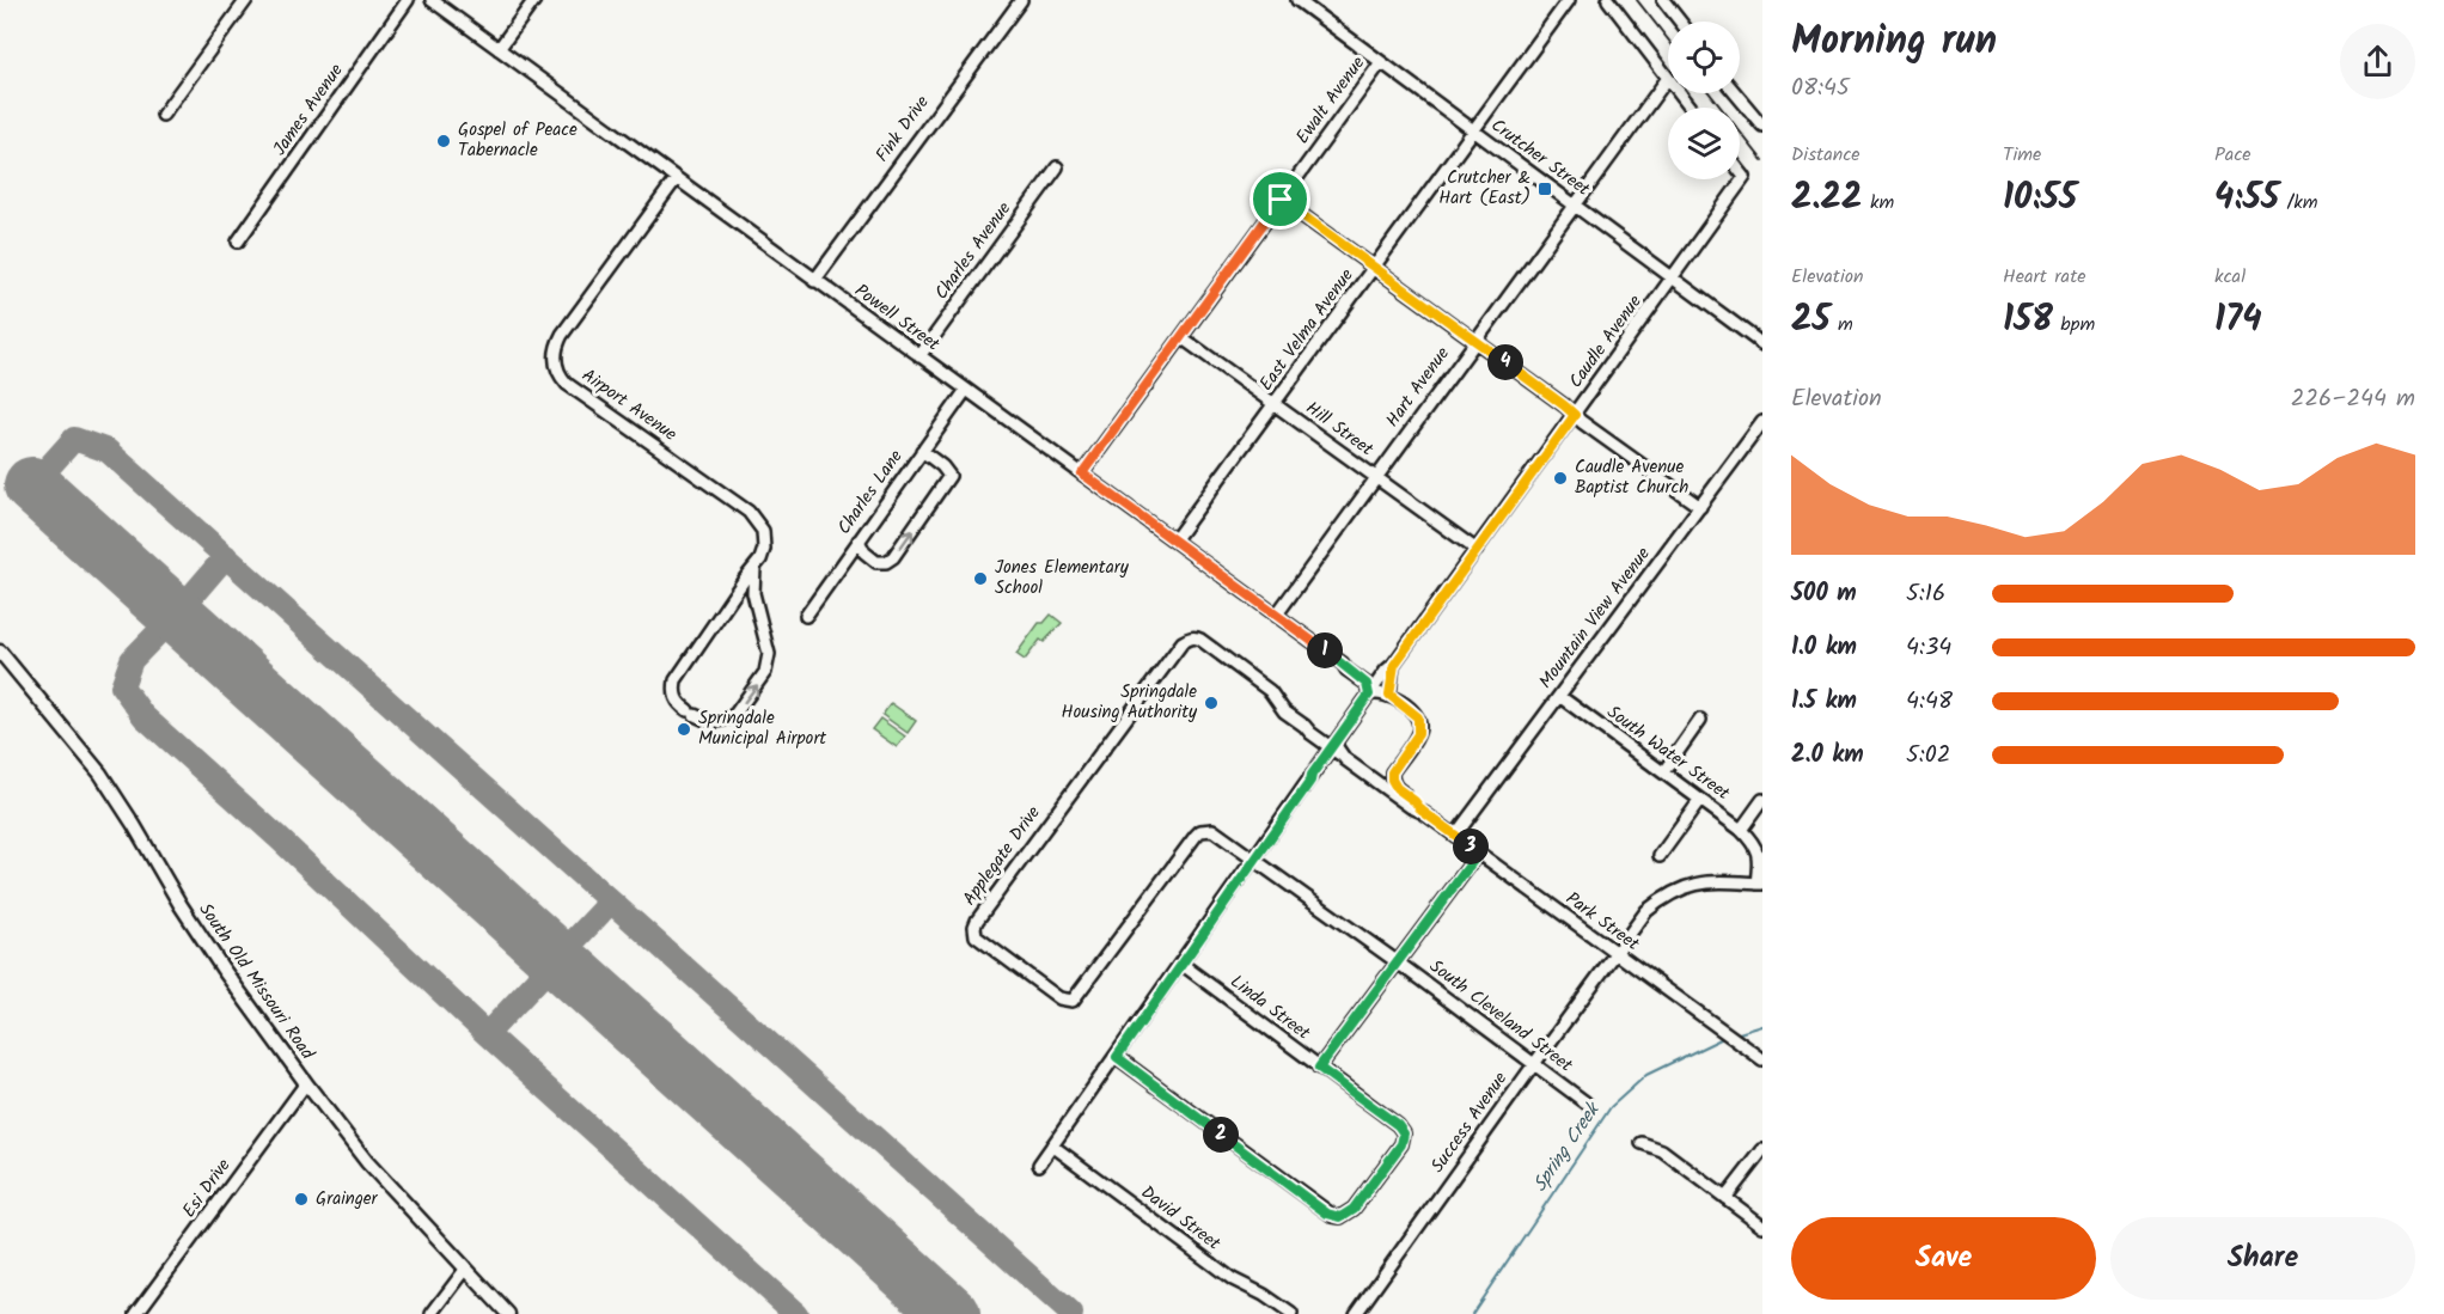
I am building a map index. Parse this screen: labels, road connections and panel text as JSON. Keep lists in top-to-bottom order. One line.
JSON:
{"streets":{"main road":["South Old Missouri Road"],"street":["Ewalt Avenue","James Avenue","Fink Drive","Crutcher Street","Charles Avenue","Powell Street","East Velma Avenue","Caudle Avenue","Hart Avenue","Airport Avenue","Hill Street","Charles Lane","Mountain View Avenue","South Water Street","Applegate Drive","Park Street","Linda Street","South Cleveland Street","Success Avenue","Esi Drive","David Street"]},"crossings":[["Ewalt Avenue","Crutcher Street"],["Ewalt Avenue","Powell Street"],["Ewalt Avenue","Hill Street"],["Fink Drive","Powell Street"],["Crutcher Street","East Velma Avenue"],["Crutcher Street","Caudle Avenue"],["Crutcher Street","Hart Avenue"],["Charles Avenue","Powell Street"],["Powell Street","East Velma Avenue"],["Powell Street","Caudle Avenue"],["Powell Street","Hart Avenue"],["Powell Street","Airport Avenue"],["Powell Street","Charles Lane"],["Powell Street","Applegate Drive"],["Powell Street","Park Street"],["East Velma Avenue","Hill Street"],["Caudle Avenue","Hill Street"],["Caudle Avenue","Applegate Drive"],["Caudle Avenue","Park Street"],["Hart Avenue","Hill Street"],["Mountain View Avenue","South Water Street"],["Mountain View Avenue","Park Street"],["South Water Street","Success Avenue"],["Applegate Drive","Park Street"],["Applegate Drive","South Cleveland Street"],["Park Street","Success Avenue"],["South Old Missouri Road","Esi Drive"],["South Cleveland Street","Success Avenue"]],"water":["Spring Creek"],"places":{"other":["Gospel of Peace Tabernacle","Caudle Avenue Baptist Church","Jones Elementary School","Springdale Housing Authority","Springdale Municipal Airport","Grainger"],"transit":["Crutcher & Hart (East)"]},"page":{"heading":["Morning run","08:45"],"stats":[["Distance","2.22 km"],["Time","10:55"],["Pace","4:55 /km"],["Elevation","25 m"],["Heart rate","158 bpm"],["kcal","174"]],"pins":["4","1","3","2"],"chart":["Elevation","226–244 m"],"list":[{"name":"500 m","note":"5:16"},{"name":"1.0 km","note":"4:34"},{"name":"1.5 km","note":"4:48"},{"name":"2.0 km","note":"5:02"}],"buttons":["Save","Share"]}}
